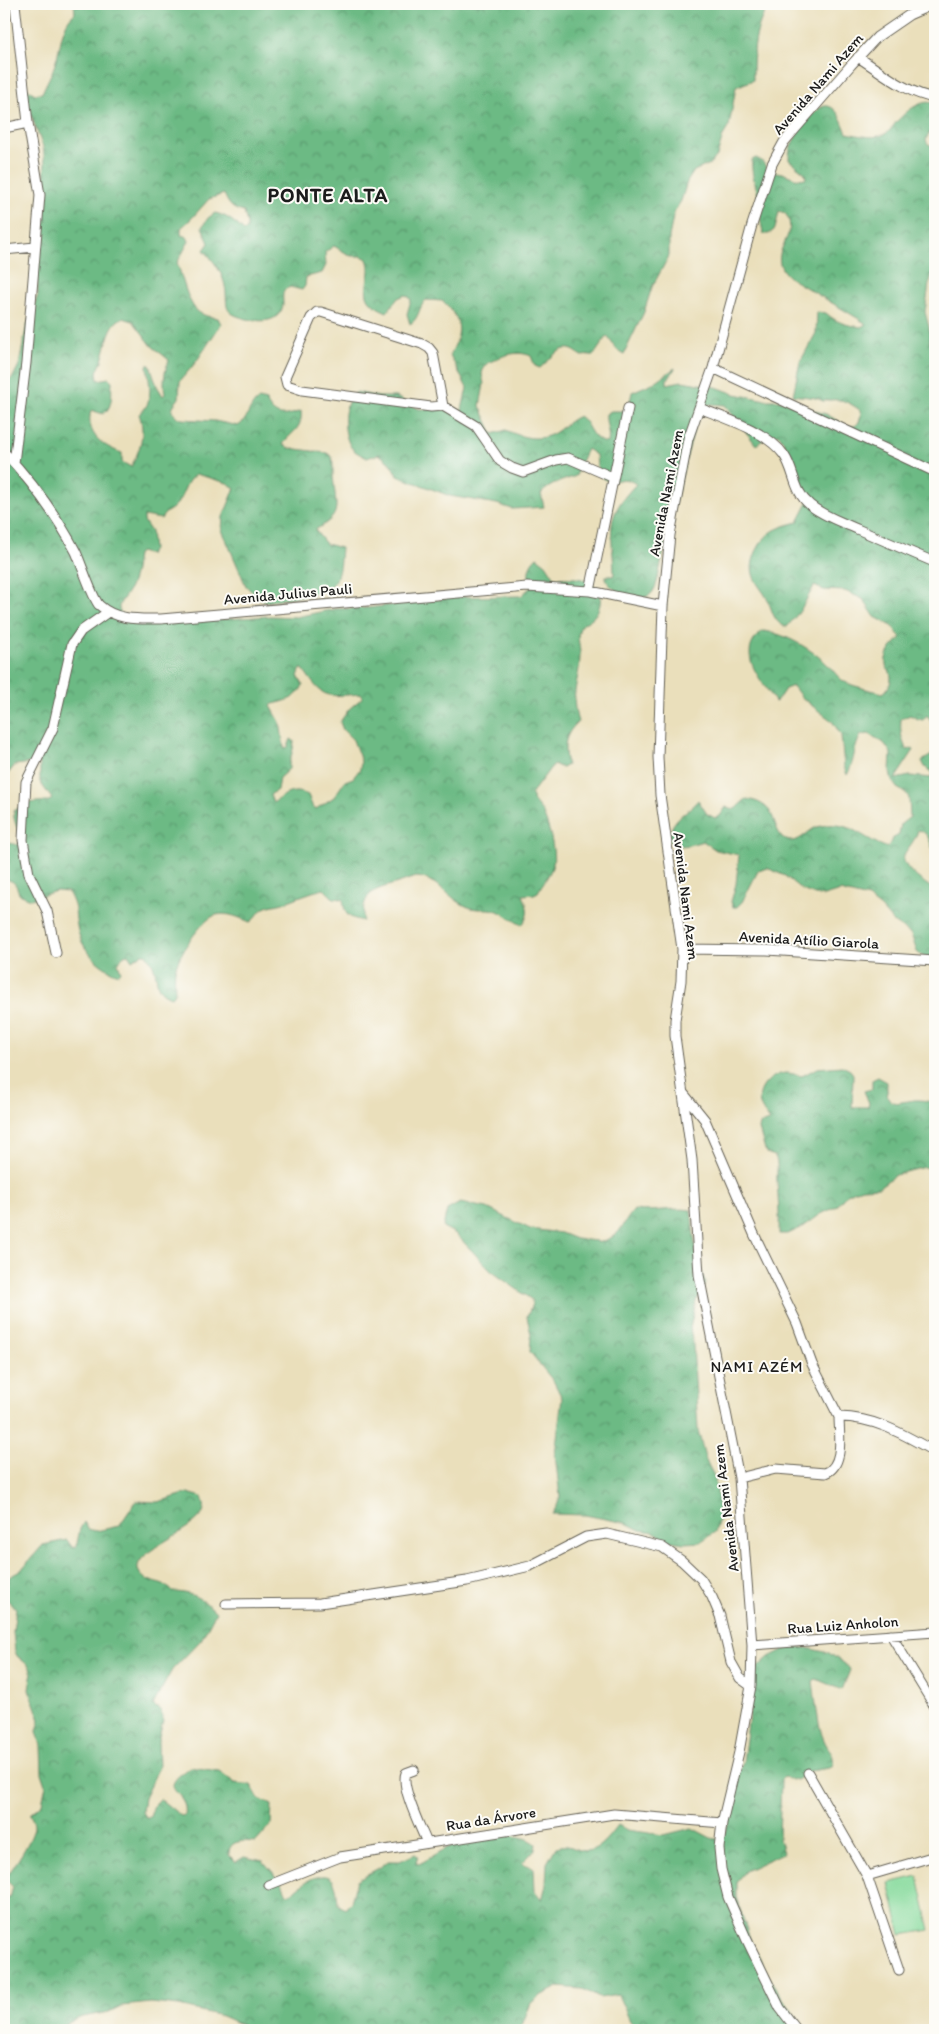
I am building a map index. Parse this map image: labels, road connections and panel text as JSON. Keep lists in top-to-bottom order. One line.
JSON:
{"streets":{"street":["Avenida Nami Azem","Avenida Julius Pauli","Avenida Atílio Giarola","Rua Luiz Anholon","Rua da Árvore"]},"crossings":[["Avenida Nami Azem","Avenida Julius Pauli"],["Avenida Nami Azem","Avenida Atílio Giarola"],["Avenida Nami Azem","Rua Luiz Anholon"],["Avenida Nami Azem","Rua da Árvore"]],"districts":["PONTE ALTA","NAMI AZÉM"]}
